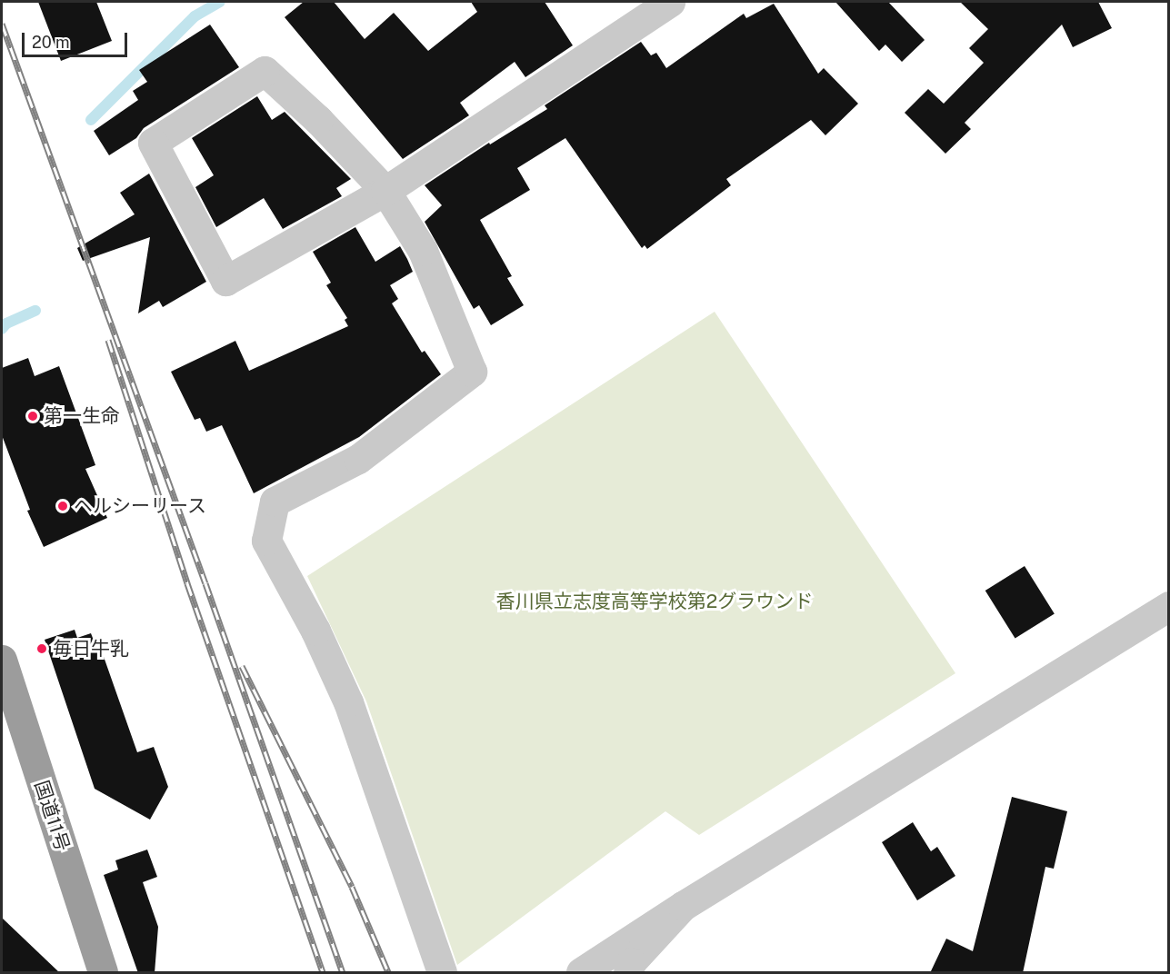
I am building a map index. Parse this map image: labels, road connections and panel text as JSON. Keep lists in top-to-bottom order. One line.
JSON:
{"streets":{"highway":["国道11号"]},"parks":["香川県立志度高等学校第2グラウンド"],"places":["第一生命","ヘルシーリース","毎日牛乳"],"scale_bar":"20 m"}
